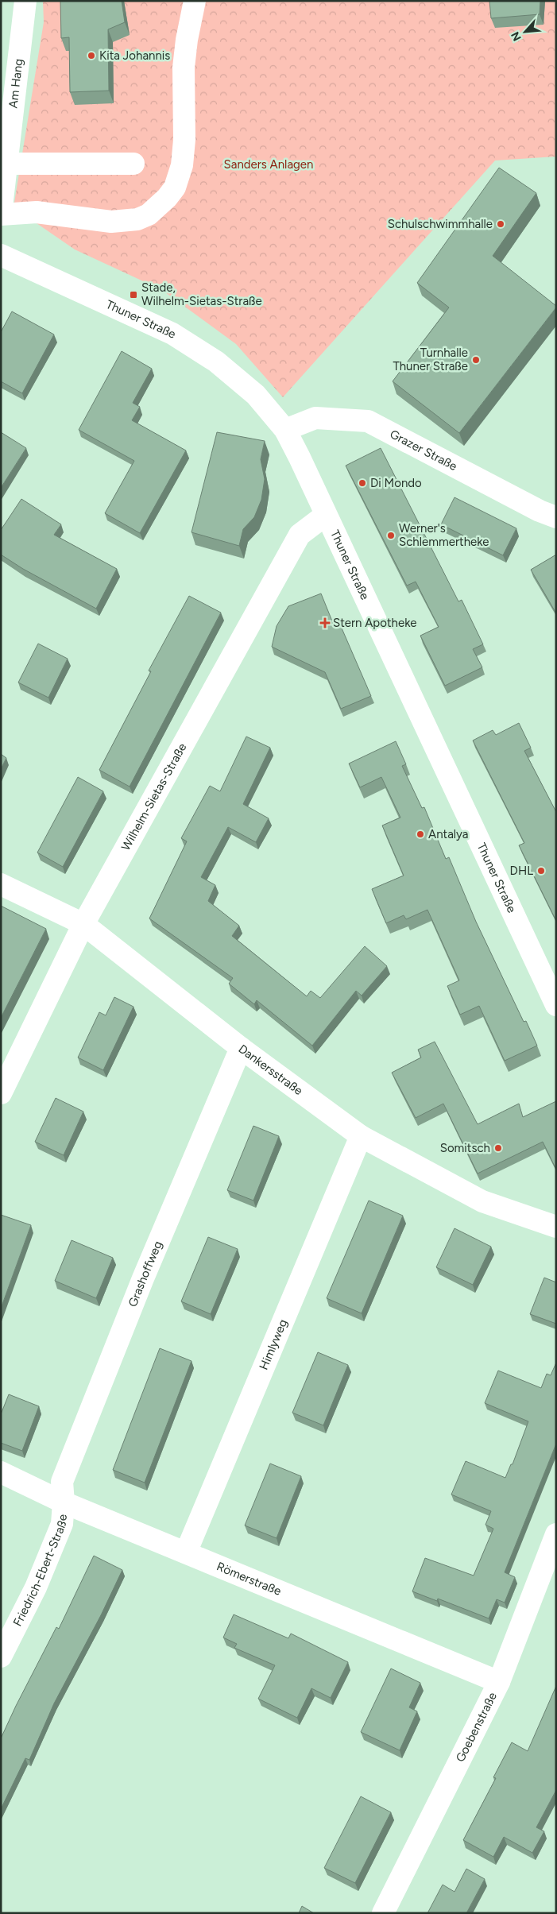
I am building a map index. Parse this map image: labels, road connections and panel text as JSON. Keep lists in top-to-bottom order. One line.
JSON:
{"streets":{"street":["Am Hang","Thuner Straße","Grazer Straße","Wilhelm-Sietas-Straße","Dankersstraße","Grashoffweg","Himlyweg","Friedrich-Ebert-Straße","Römerstraße","Goebenstraße"]},"crossings":[["Thuner Straße","Grazer Straße"],["Thuner Straße","Wilhelm-Sietas-Straße"],["Wilhelm-Sietas-Straße","Dankersstraße"],["Dankersstraße","Grashoffweg"],["Dankersstraße","Himlyweg"],["Grashoffweg","Friedrich-Ebert-Straße"],["Grashoffweg","Römerstraße"],["Himlyweg","Römerstraße"],["Friedrich-Ebert-Straße","Römerstraße"],["Römerstraße","Goebenstraße"]],"parks":["Sanders Anlagen"],"places":{"other":["Kita Johannis","Schulschwimmhalle","Turnhalle Thuner Straße","Di Mondo","Werner's Schlemmertheke","Antalya","DHL","Somitsch"],"transit":["Stade, Wilhelm-Sietas-Straße"],"health":["Stern Apotheke"]},"north":"bottom left"}
